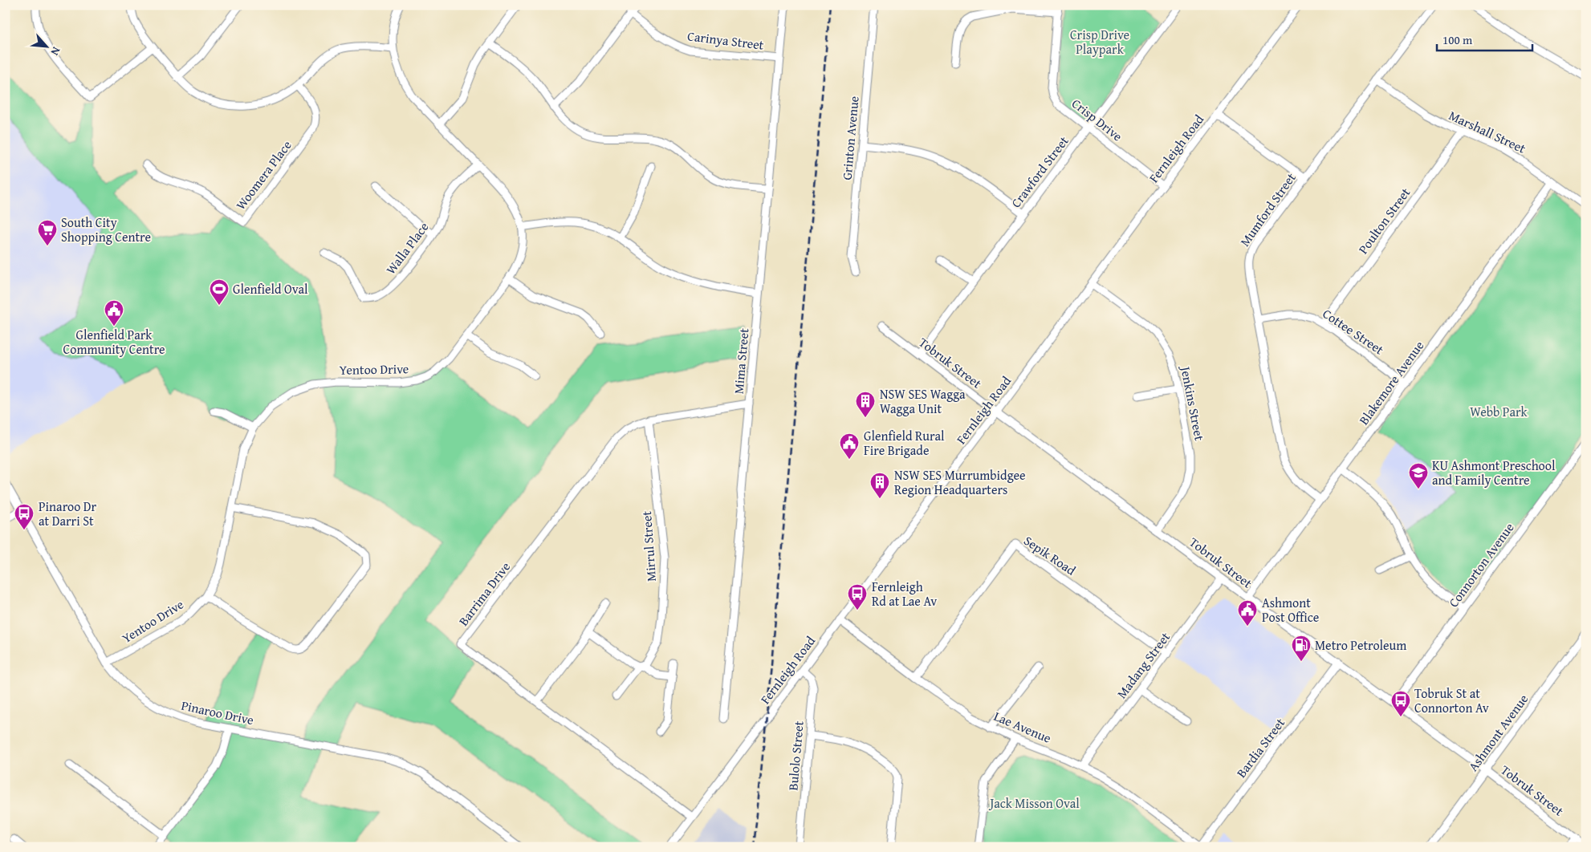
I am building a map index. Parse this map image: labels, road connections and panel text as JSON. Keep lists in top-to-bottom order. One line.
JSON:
{"streets":{"street":["Carinya Street","Crisp Drive","Marshall Street","Grinton Avenue","Fernleigh Road","Crawford Street","Woomera Place","Mumford Street","Poulton Street","Walla Place","Cottee Street","Mima Street","Tobruk Street","Yentoo Drive","Blakemore Avenue","Jenkins Street","Mirrul Street","Sepik Road","Connorton Avenue","Barrima Drive","Madang Street","Pinaroo Drive","Lae Avenue","Ashmont Avenue","Bardia Street","Bulolo Street"]},"crossings":[["Carinya Street","Mima Street"],["Crisp Drive","Fernleigh Road"],["Crisp Drive","Crawford Street"],["Marshall Street","Mumford Street"],["Marshall Street","Poulton Street"],["Marshall Street","Blakemore Avenue"],["Fernleigh Road","Tobruk Street"],["Fernleigh Road","Jenkins Street"],["Fernleigh Road","Barrima Drive"],["Fernleigh Road","Lae Avenue"],["Fernleigh Road","Bulolo Street"],["Crawford Street","Tobruk Street"],["Mumford Street","Cottee Street"],["Mumford Street","Blakemore Avenue"],["Poulton Street","Cottee Street"],["Walla Place","Yentoo Drive"],["Cottee Street","Blakemore Avenue"],["Mima Street","Barrima Drive"],["Tobruk Street","Blakemore Avenue"],["Tobruk Street","Jenkins Street"],["Tobruk Street","Connorton Avenue"],["Tobruk Street","Madang Street"],["Tobruk Street","Ashmont Avenue"],["Tobruk Street","Bardia Street"],["Yentoo Drive","Pinaroo Drive"],["Mirrul Street","Barrima Drive"],["Sepik Road","Madang Street"],["Sepik Road","Lae Avenue"],["Madang Street","Lae Avenue"],["Lae Avenue","Bardia Street"]],"parks":["Crisp Drive Playpark","Webb Park","Jack Misson Oval"],"places":{"supermarket":["South City Shopping Centre"],"sports":["Glenfield Oval"],"public building":["Glenfield Park Community Centre","Glenfield Rural Fire Brigade","Ashmont Post Office"],"building":["NSW SES Wagga Wagga Unit","NSW SES Murrumbidgee Region Headquarters"],"school or university":["KU Ashmont Preschool and Family Centre"],"bus stop":["Pinaroo Dr at Darri St","Fernleigh Rd at Lae Av","Tobruk St at Connorton Av"],"fuel station":["Metro Petroleum"]},"scale_bar":"100 m","north":"bottom right"}
